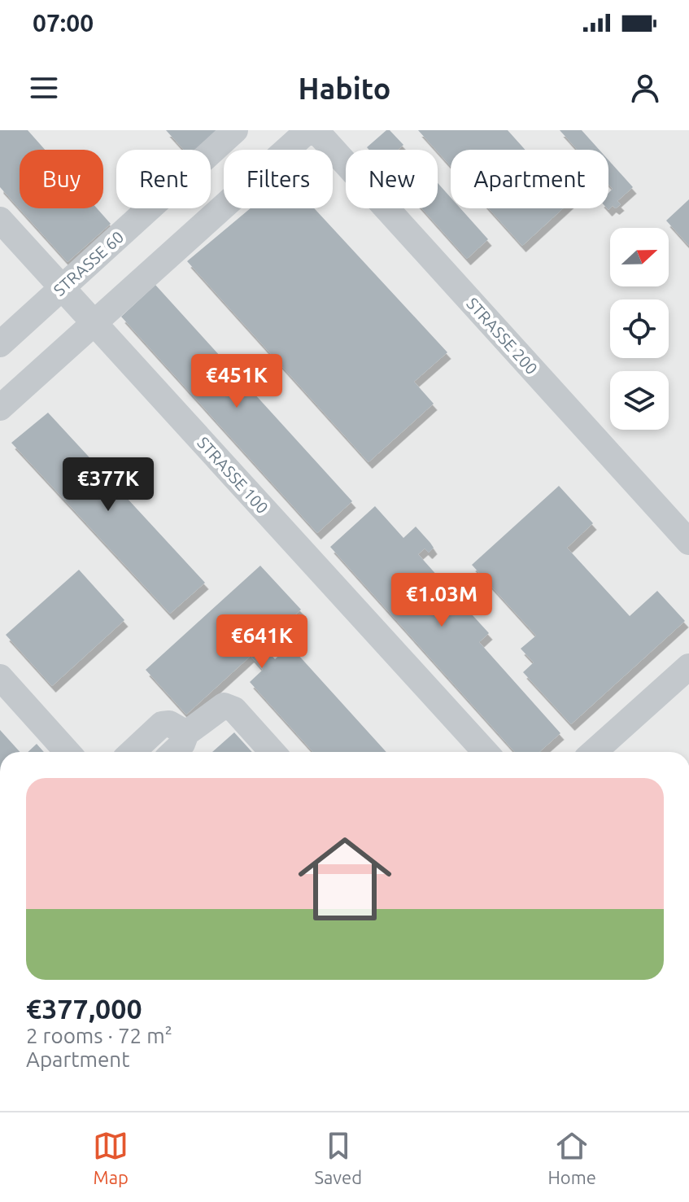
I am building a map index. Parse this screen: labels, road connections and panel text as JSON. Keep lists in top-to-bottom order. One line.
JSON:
{"streets":{"street":["STRASSE 60","STRASSE 200","STRASSE 100"]},"crossings":[["STRASSE 60","STRASSE 100"]],"north":"right","page":{"status":"07:00","header":"Habito","chip":["Buy","Rent","Filters","New","Apartment"],"price":["€451K","€377K","€1.03M","€641K"],"list":[{"name":"€377,000","note":"2 rooms · 72 m² · Apartment"}],"tabs":["Map","Saved","Home"]}}
